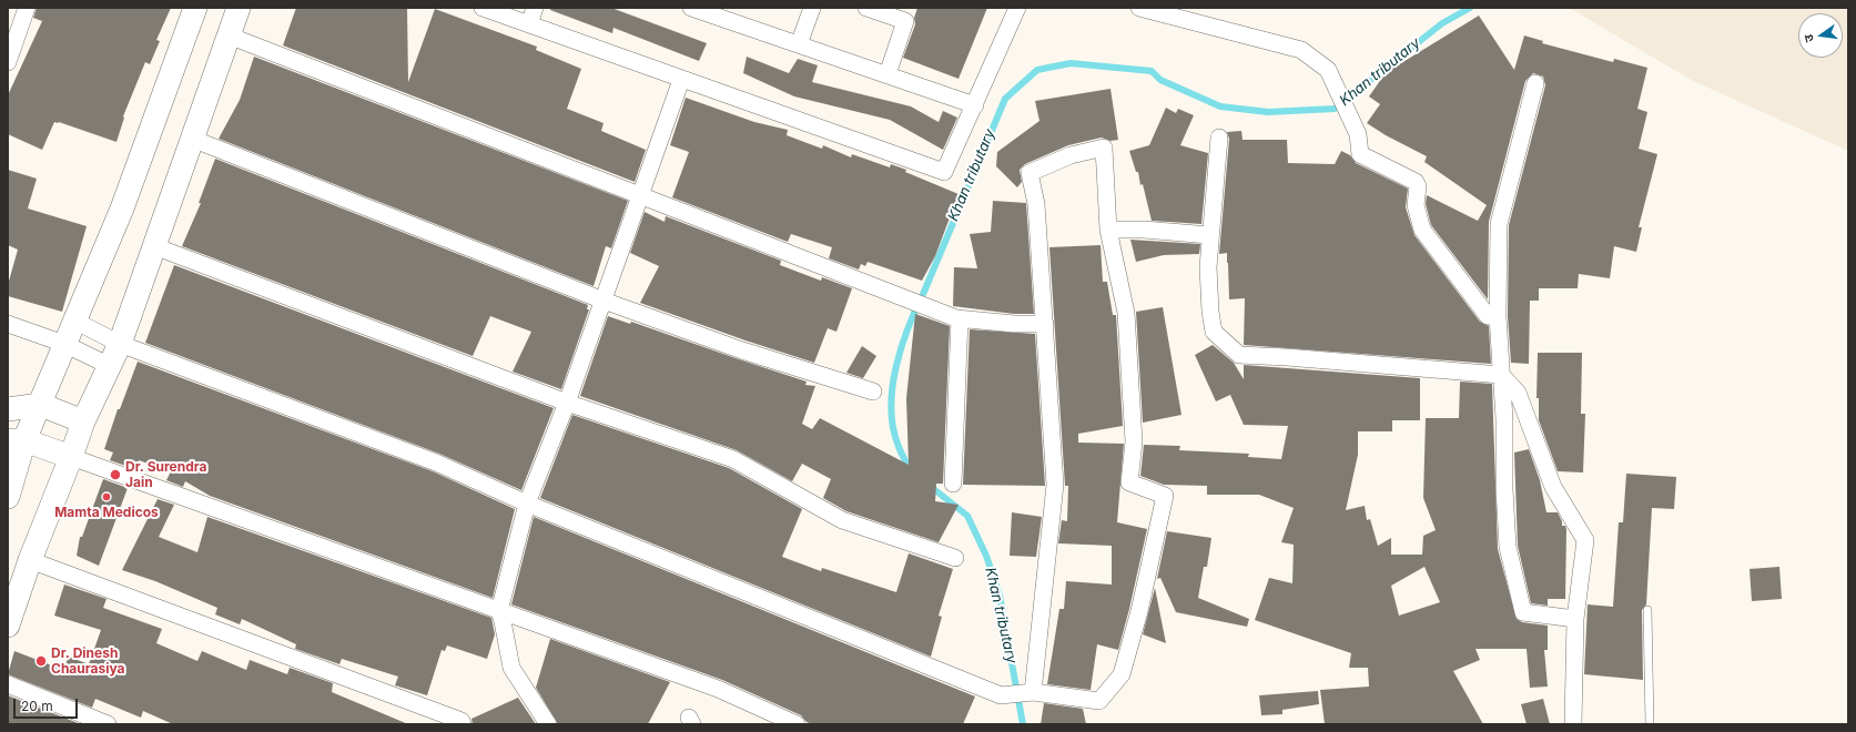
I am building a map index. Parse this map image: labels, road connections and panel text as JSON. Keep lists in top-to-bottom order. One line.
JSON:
{"water":["Khan tributary"],"places":["Dr. Surendra Jain","Mamta Medicos","Dr. Dinesh Chaurasiya"],"scale_bar":"20 m","north":"left"}
